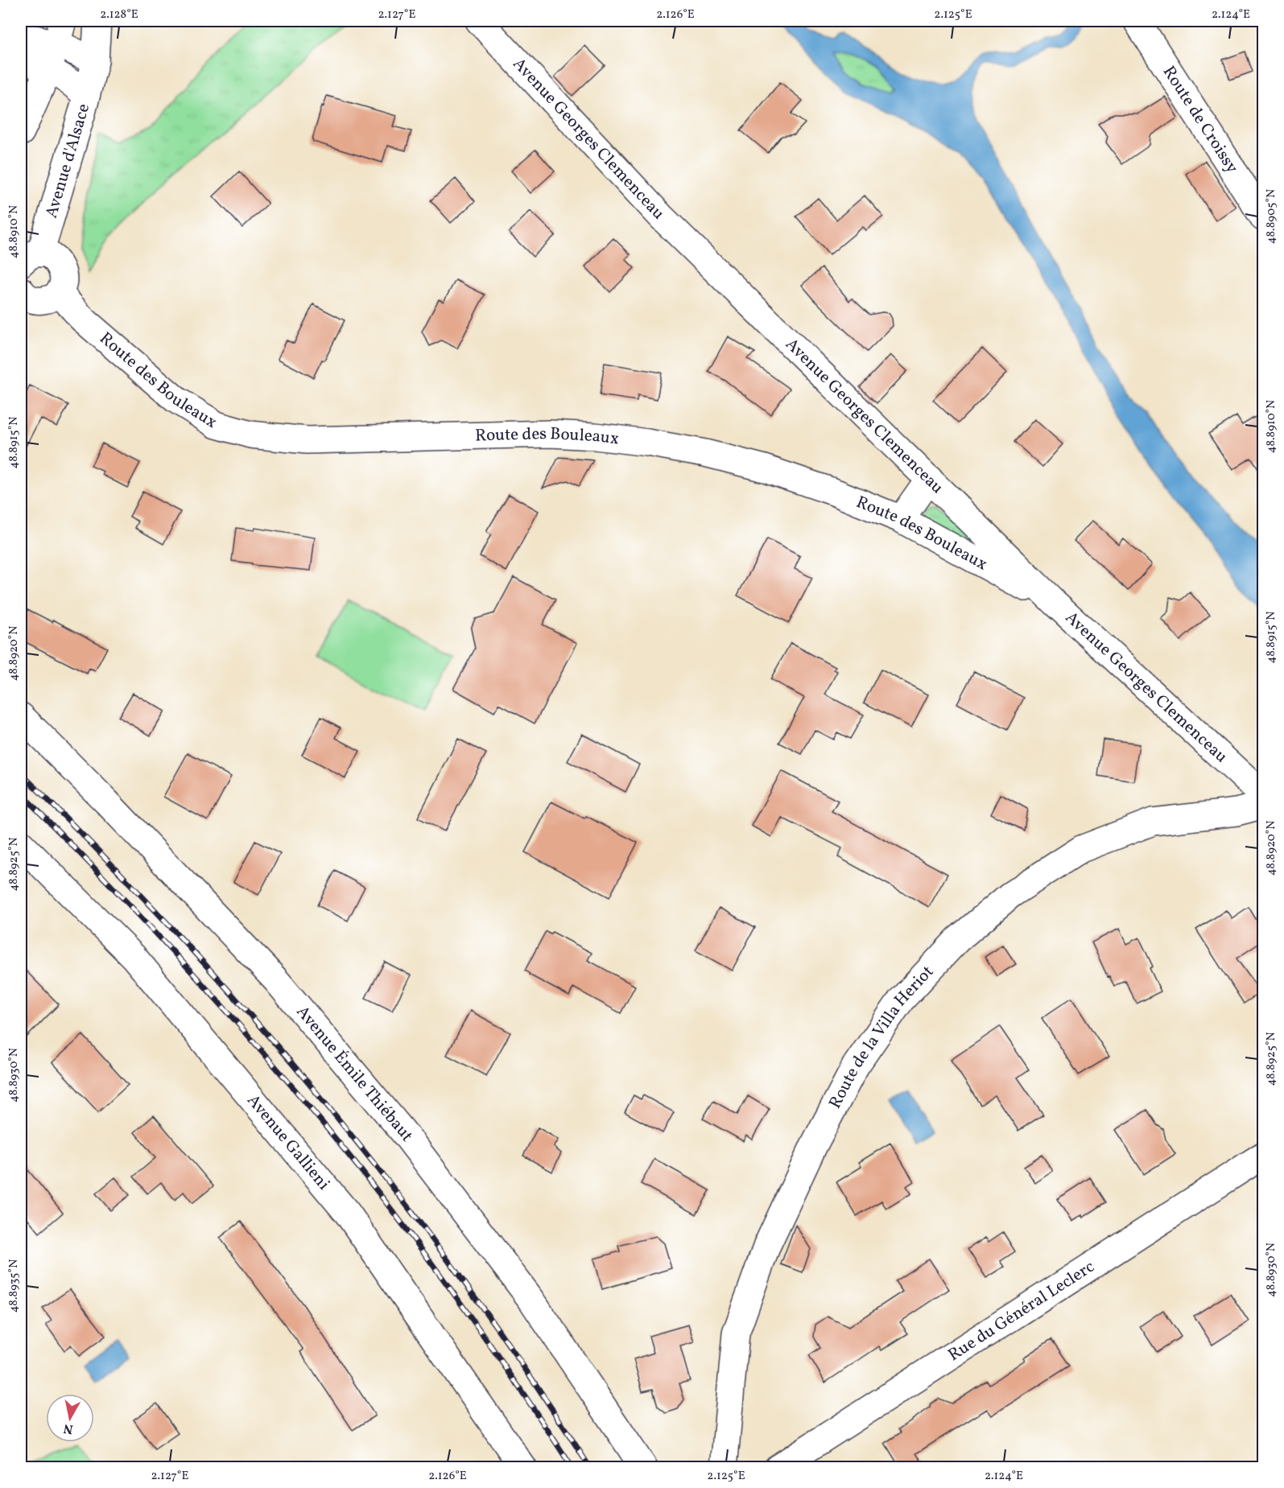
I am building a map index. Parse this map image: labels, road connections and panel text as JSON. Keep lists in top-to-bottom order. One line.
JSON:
{"streets":{"street":["Route de Croissy","Avenue Georges Clemenceau","Avenue d'Alsace","Route des Bouleaux","Route de la Villa Heriot","Avenue Émile Thiébaut","Avenue Gallieni","Rue du Général Leclerc"]},"crossings":[["Avenue Georges Clemenceau","Route des Bouleaux"]],"north":"bottom","coordinates":["2.128°E","2.127°E","2.126°E","2.125°E","2.124°E","48.8905°N","48.8910°N","48.8915°N","48.8920°N","48.8925°N","48.8930°N","48.8935°N"]}
